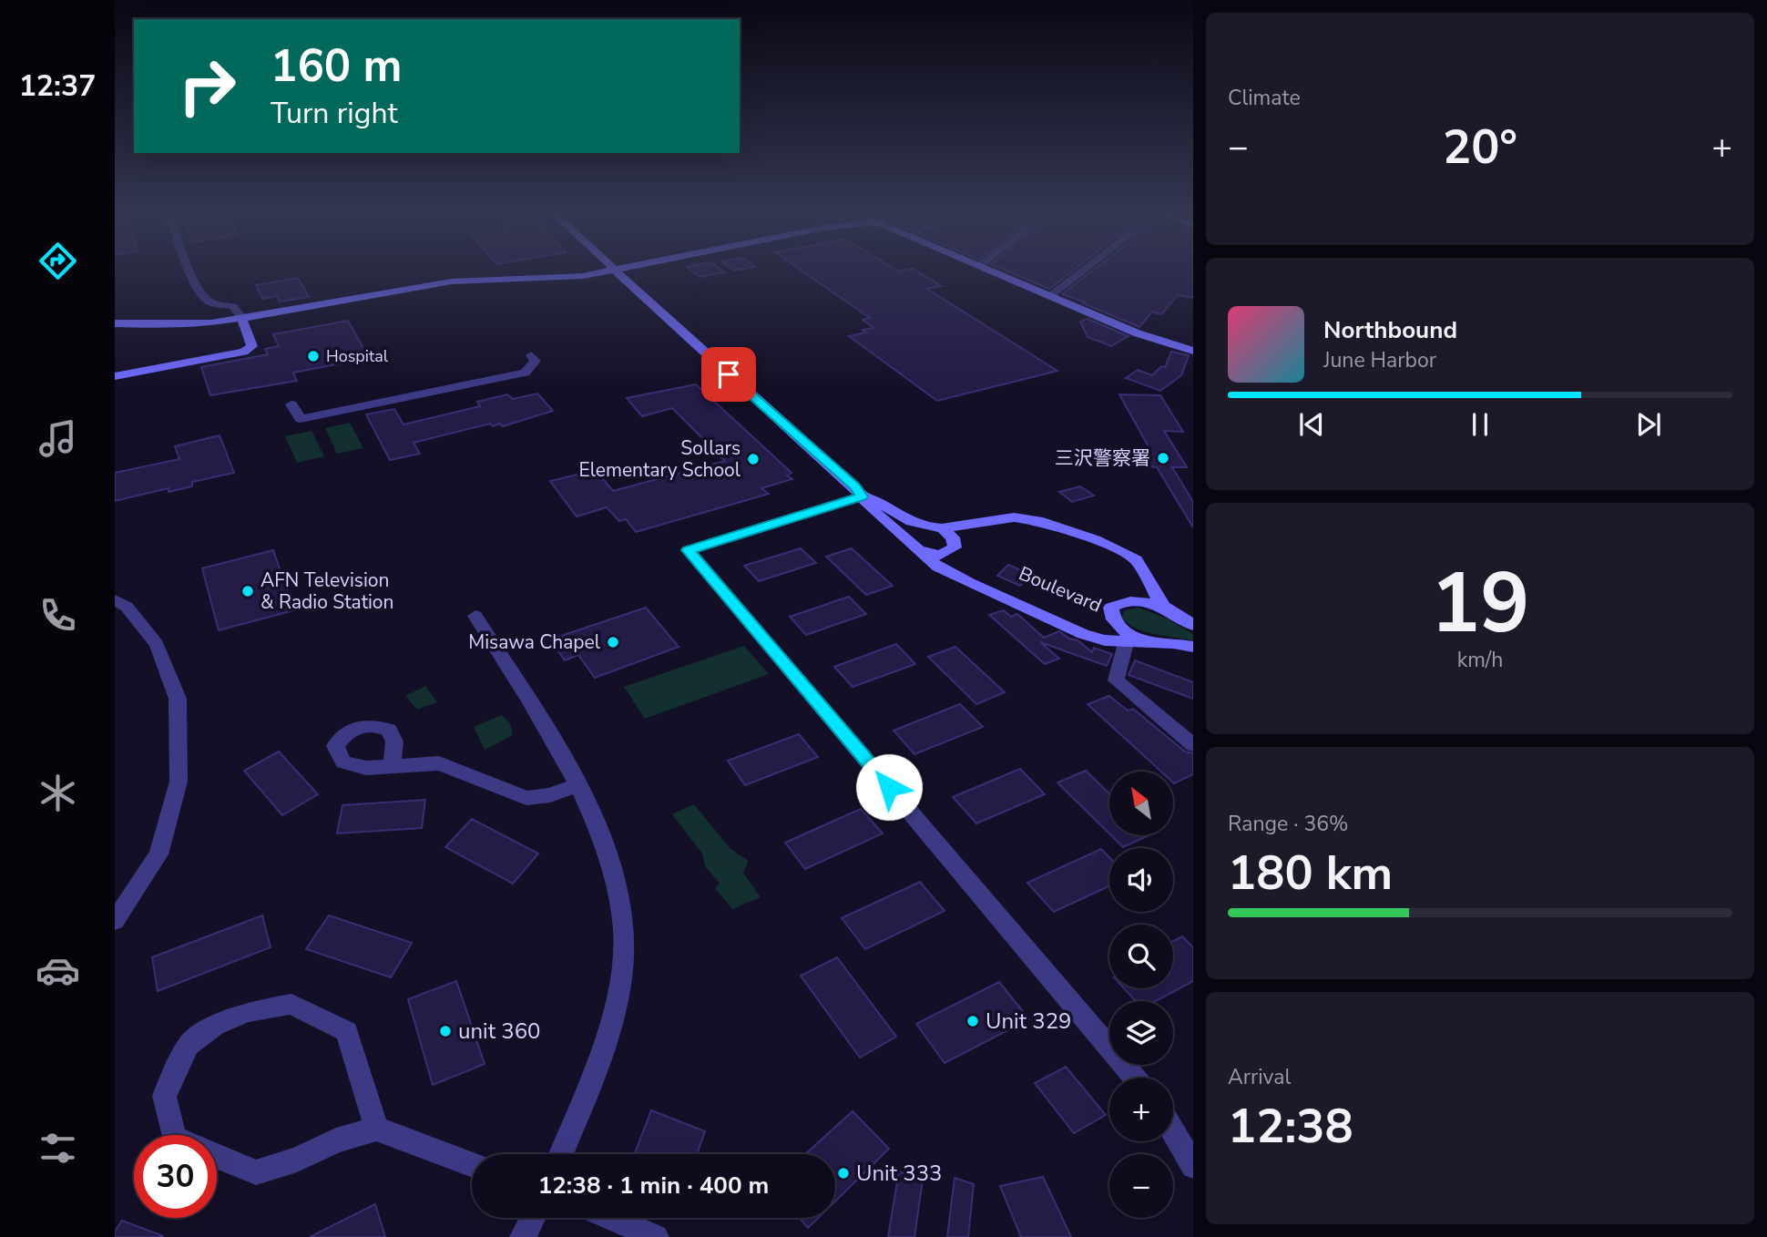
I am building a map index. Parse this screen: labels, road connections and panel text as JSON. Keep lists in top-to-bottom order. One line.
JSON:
{"streets":{"street":["Boulevard"]},"places":["Hospital","三沢警察署","Sollars Elementary School","AFN Television & Radio Station","Misawa Chapel","Unit 329","unit 360","Unit 333"],"north":"top left","page":{"tabs":"12:37","tile":["Climate",["19","km/h"],["Range · 36%","180 km"],["Arrival","12:38"]],"turn":["160 m","Turn right"],"heat":["−","20°","+"],"song":["Northbound","June Harbor"],"map_buttons":["+","−"],"limit":"30","trip":"12:38 · 1 min · 400 m"}}
